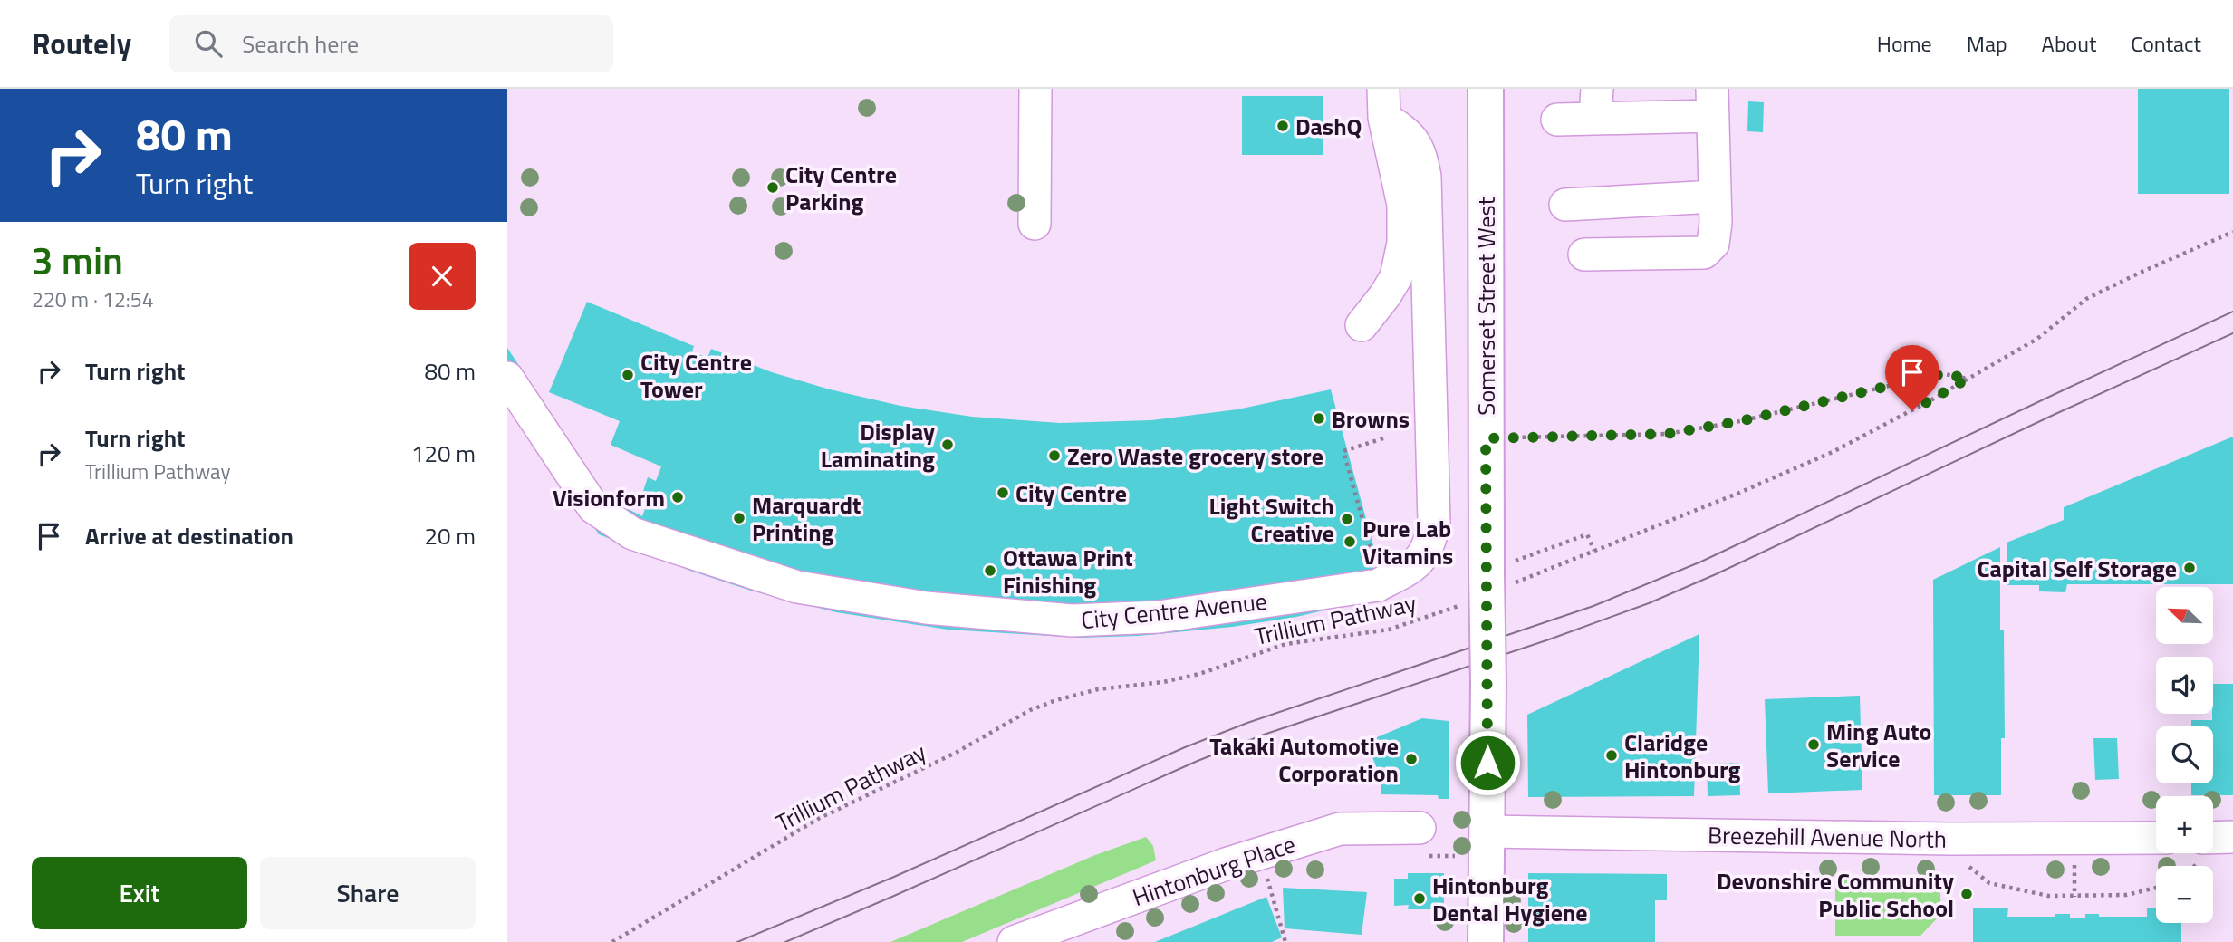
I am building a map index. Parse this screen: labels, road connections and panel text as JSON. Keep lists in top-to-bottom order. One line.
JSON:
{"streets":{"main road":["Somerset Street West"],"street":["City Centre Avenue","Breezehill Avenue North","Hintonburg Place"],"path":["Trillium Pathway"]},"crossings":[["Somerset Street West","Breezehill Avenue North"]],"places":["DashQ","City Centre Parking","City Centre Tower","Browns","Display Laminating","Zero Waste grocery store","City Centre","Visionform","Marquardt Printing","Light Switch Creative","Pure Lab Vitamins","Capital Self Storage","Ottawa Print Finishing","Ming Auto Service","Claridge Hintonburg","Takaki Automotive Corporation","Devonshire Community Public School","Hintonburg Dental Hygiene"],"north":"top left","page":{"header":"Routely","search":"Search here","nav":["Home","Map","About","Contact"],"turn":["80 m","Turn right"],"heading":["3 min","220 m · 12:54"],"list":[{"name":"Turn right","value":"80 m"},{"name":"Turn right","note":"Trillium Pathway","value":"120 m"},{"name":"Arrive at destination","value":"20 m"}],"map_buttons":["+","−"],"buttons":["Exit","Share"]}}
